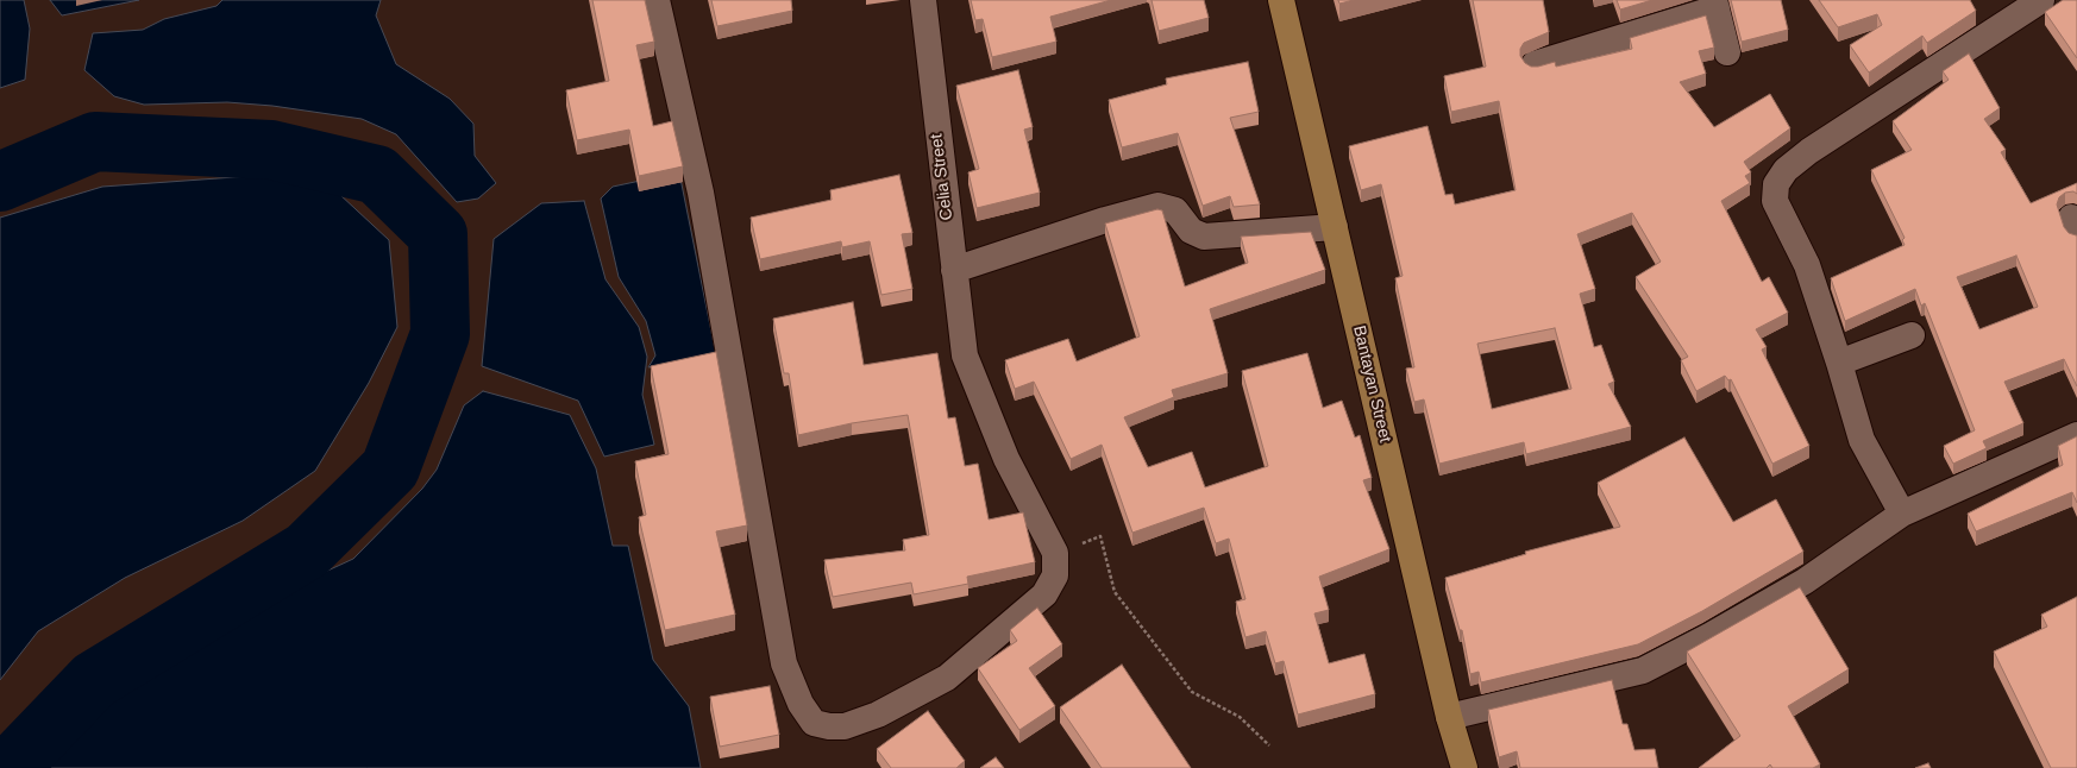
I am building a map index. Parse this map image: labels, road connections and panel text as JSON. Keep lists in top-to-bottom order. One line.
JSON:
{"streets":{"main road":["Bantayan Street"],"street":["Celia Street"]}}
